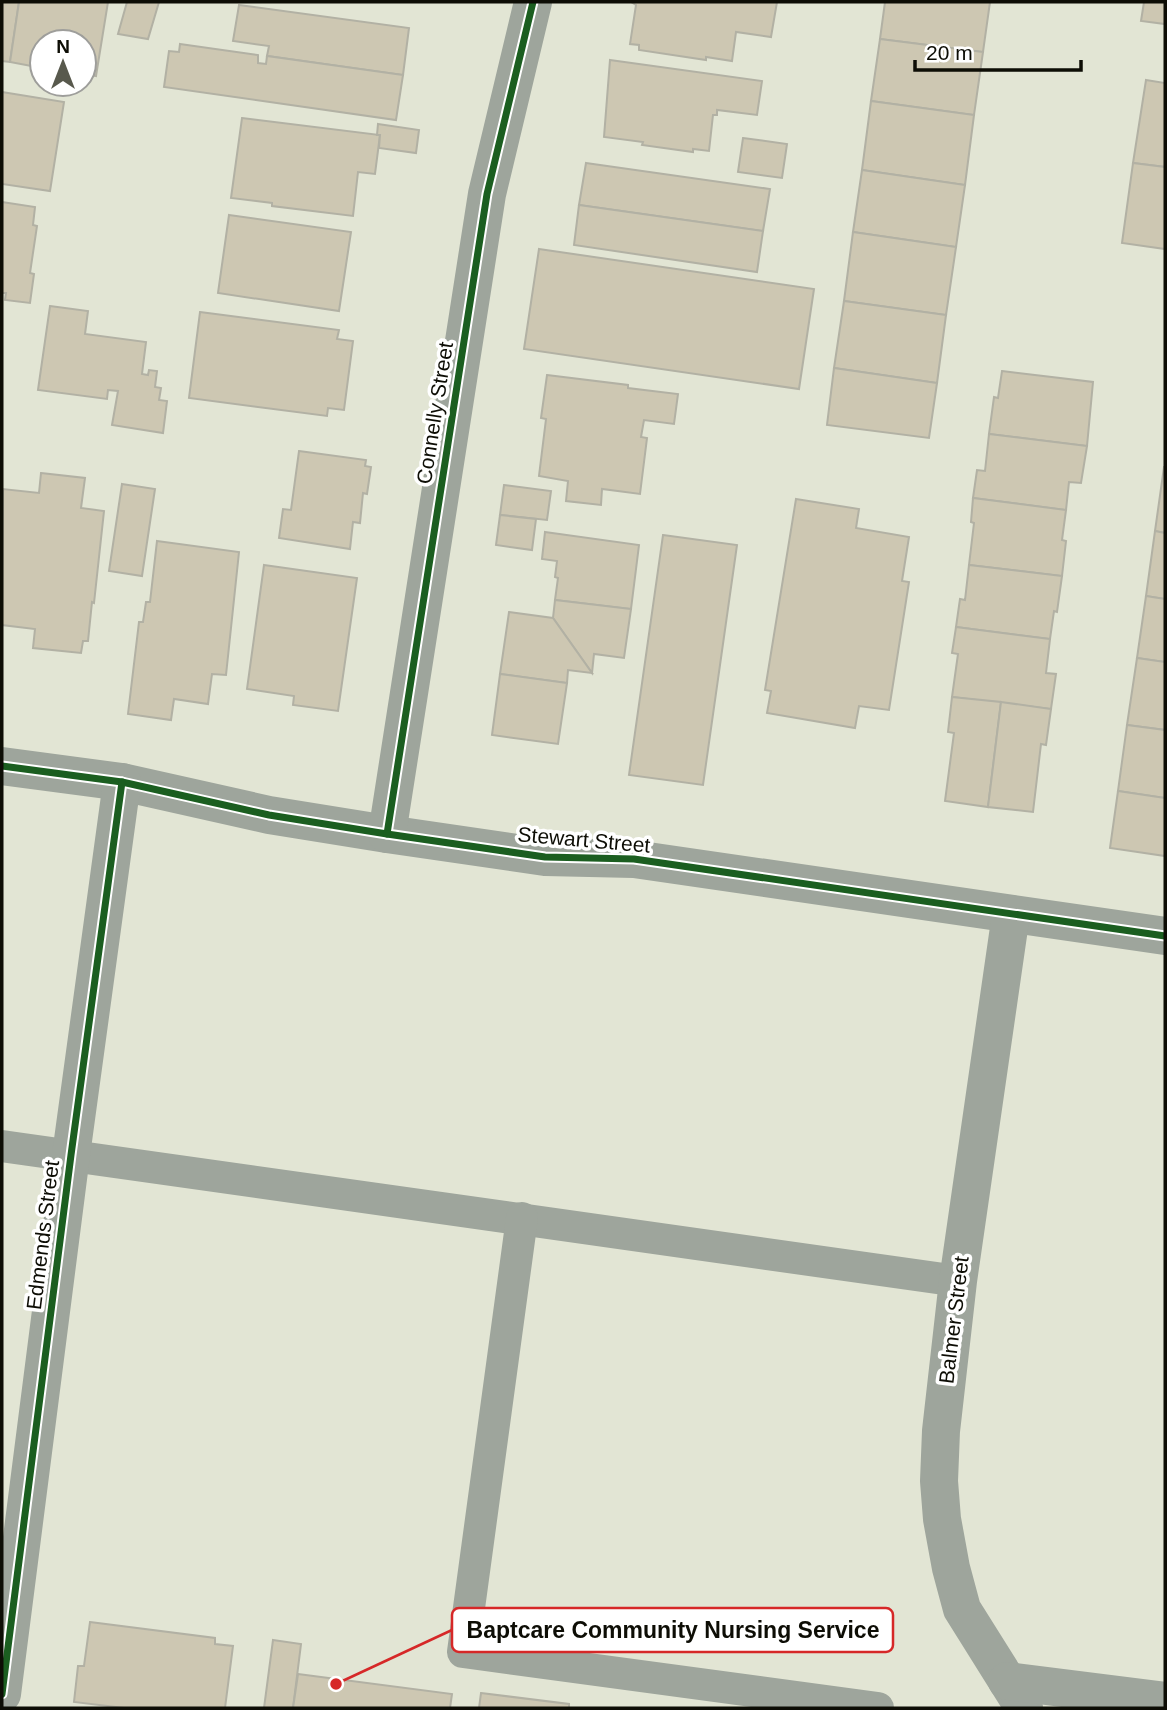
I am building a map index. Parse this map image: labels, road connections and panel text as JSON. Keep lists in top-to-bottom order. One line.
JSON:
{"streets":{"street":["Connelly Street","Stewart Street","Edmends Street","Balmer Street"]},"crossings":[["Connelly Street","Stewart Street"],["Stewart Street","Edmends Street"],["Stewart Street","Balmer Street"]],"places":["Baptcare Community Nursing Service"],"scale_bar":"20 m","north":"top"}
